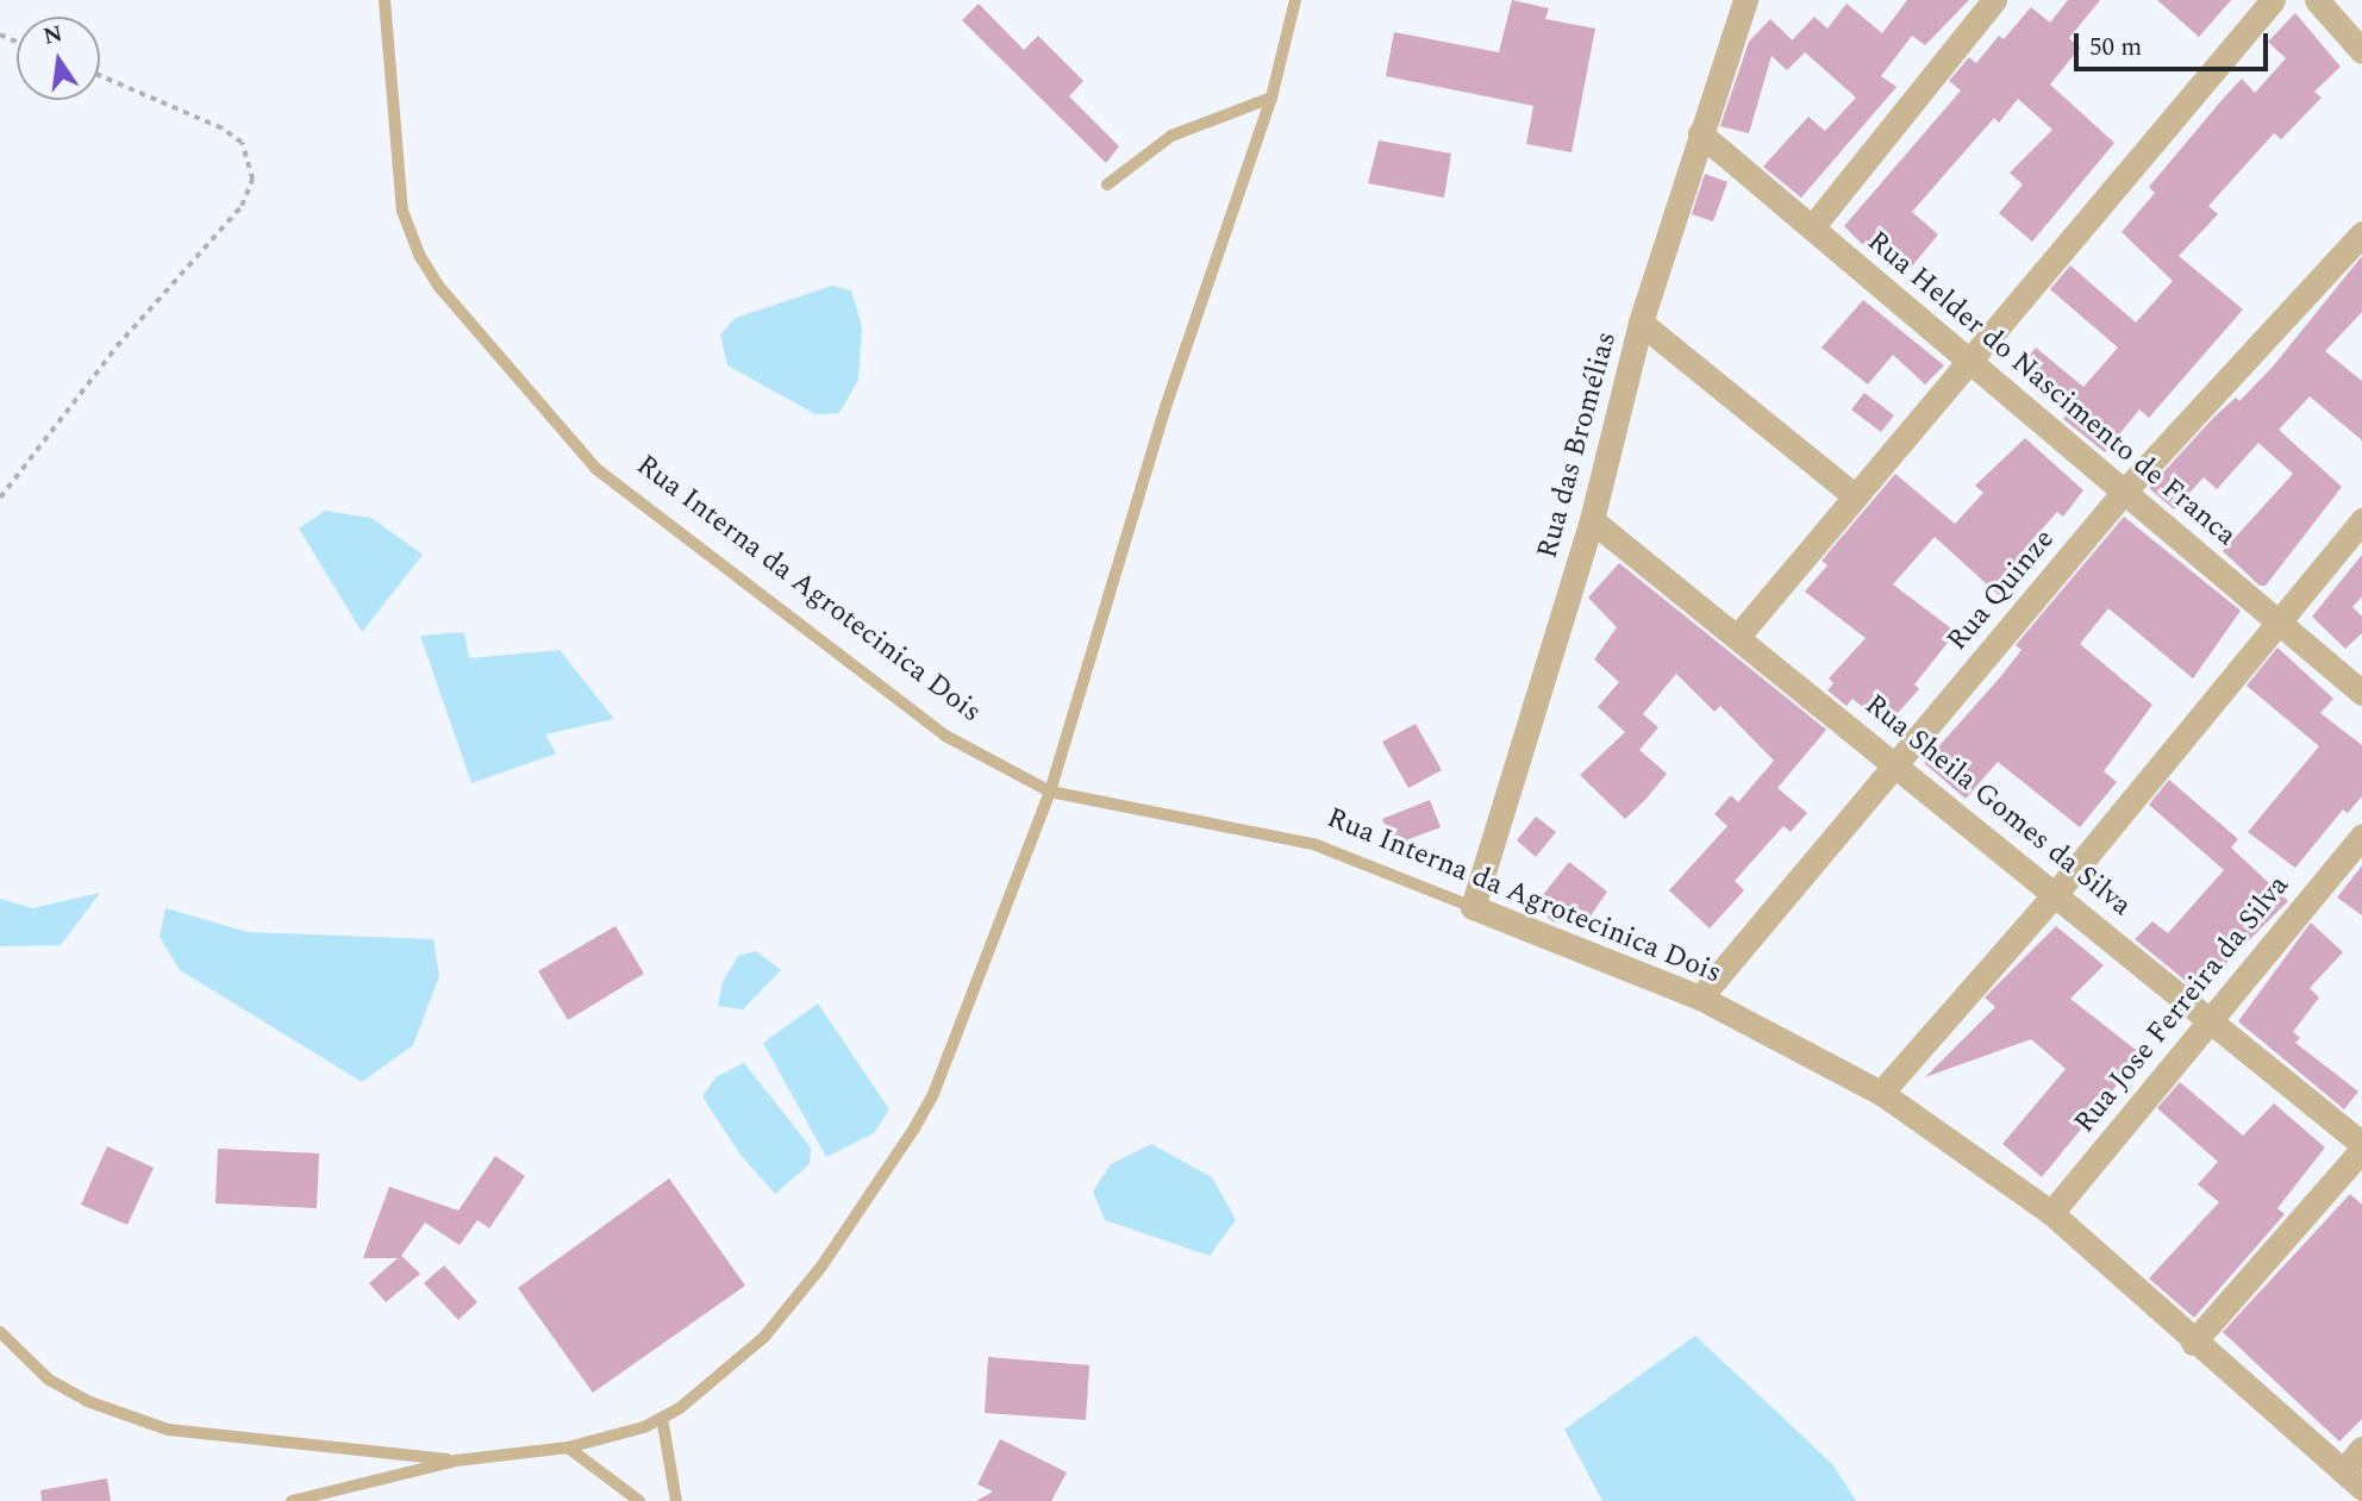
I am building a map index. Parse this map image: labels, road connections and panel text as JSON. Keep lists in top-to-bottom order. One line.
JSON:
{"streets":{"street":["Rua Helder do Nascimento de Franca","Rua das Bromélias","Rua Interna da Agrotecinica Dois","Rua Quinze","Rua Sheila Gomes da Silva","Rua Jose Ferreira da Silva"]},"crossings":[["Rua Helder do Nascimento de Franca","Rua das Bromélias"],["Rua Helder do Nascimento de Franca","Rua Quinze"],["Rua das Bromélias","Rua Interna da Agrotecinica Dois"],["Rua das Bromélias","Rua Sheila Gomes da Silva"],["Rua Interna da Agrotecinica Dois","Rua Quinze"],["Rua Interna da Agrotecinica Dois","Rua Jose Ferreira da Silva"],["Rua Quinze","Rua Sheila Gomes da Silva"],["Rua Sheila Gomes da Silva","Rua Jose Ferreira da Silva"]],"scale_bar":"50 m","north":"top"}
